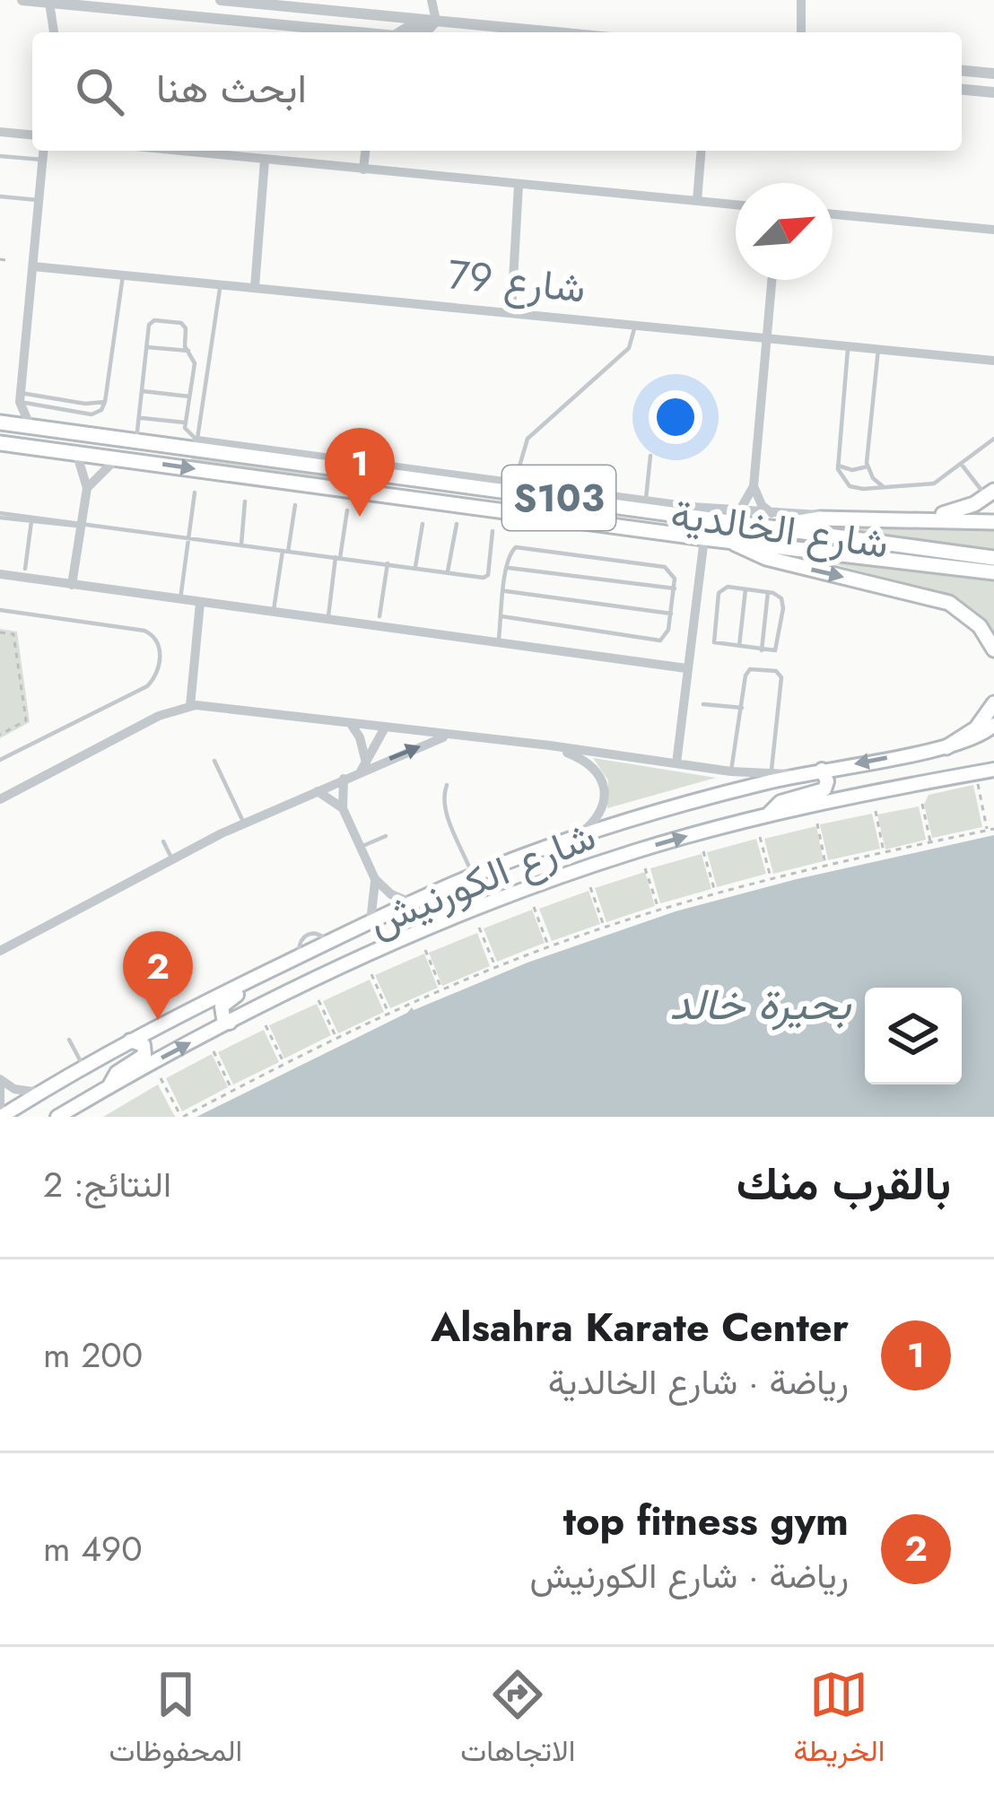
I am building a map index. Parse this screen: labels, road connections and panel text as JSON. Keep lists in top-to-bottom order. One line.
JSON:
{"streets":{"main road":["S103","شارع الخالدية","شارع الكورنيش"],"street":["شارع 79"]},"water":["بحيرة خالد"],"north":"top right","page":{"search":"ابحث هنا","pins":["1","2"],"heading":["بالقرب منك","النتائج: 2"],"list":[{"mark":"1","name":"Alsahra Karate Center","note":"رياضة · شارع الخالدية","value":"200 m"},{"mark":"2","name":"top fitness gym","note":"رياضة · شارع الكورنيش","value":"490 m"}],"nav":["الخريطة","الاتجاهات","المحفوظات"]}}
